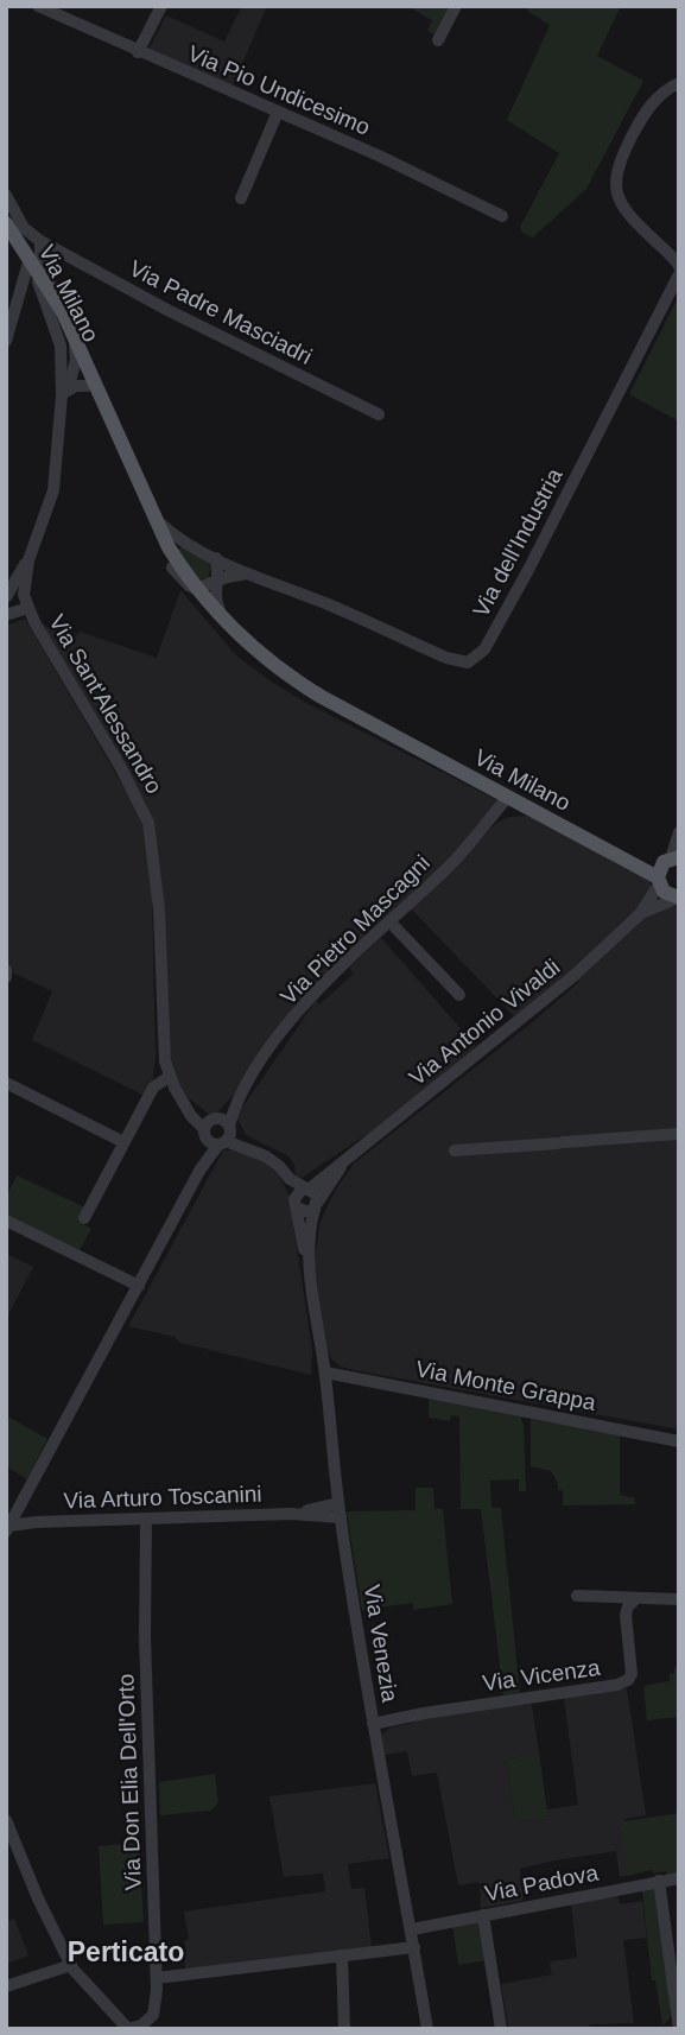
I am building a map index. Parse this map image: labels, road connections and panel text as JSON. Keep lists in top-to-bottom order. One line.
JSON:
{"streets":{"main road":["Via Milano"],"street":["Via Pio Undicesimo","Via Padre Masciadri","Via dell'Industria","Via Sant'Alessandro","Via Pietro Mascagni","Via Antonio Vivaldi","Via Monte Grappa","Via Arturo Toscanini","Via Venezia","Via Vicenza","Via Don Elia Dell'Orto","Via Padova"]},"crossings":[["Via Milano","Via Pietro Mascagni"],["Via Sant'Alessandro","Via Pietro Mascagni"],["Via Antonio Vivaldi","Via Venezia"],["Via Monte Grappa","Via Venezia"],["Via Arturo Toscanini","Via Don Elia Dell'Orto"],["Via Venezia","Via Vicenza"],["Via Venezia","Via Padova"]],"districts":["Perticato"]}
